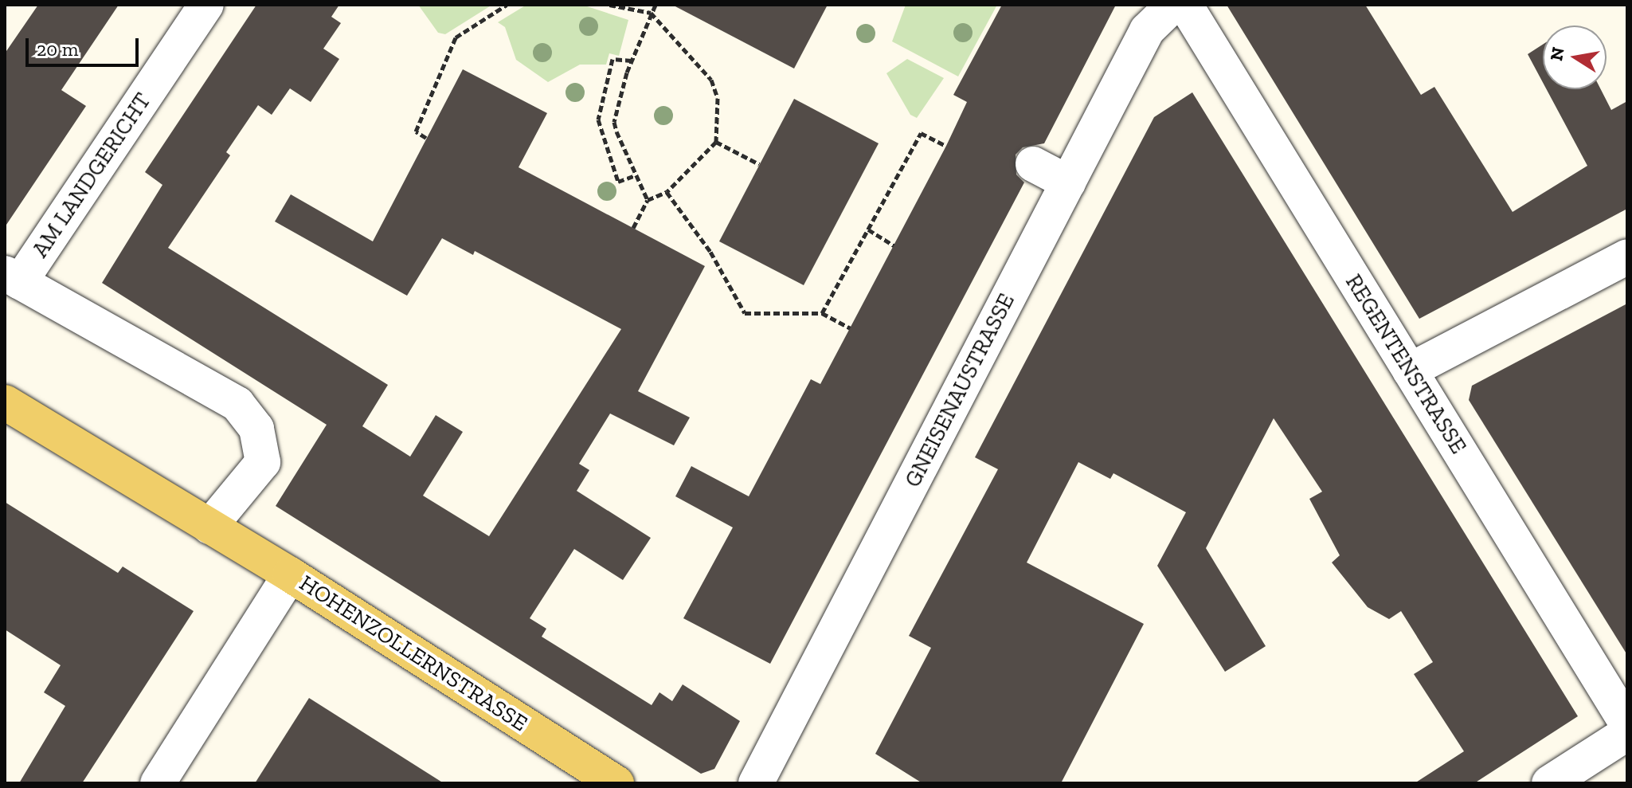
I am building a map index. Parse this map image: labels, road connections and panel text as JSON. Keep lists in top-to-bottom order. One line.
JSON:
{"streets":{"main road":["HOHENZOLLERNSTRASSE"],"street":["AM LANDGERICHT","REGENTENSTRASSE","GNEISENAUSTRASSE"]},"scale_bar":"20 m","north":"left"}
